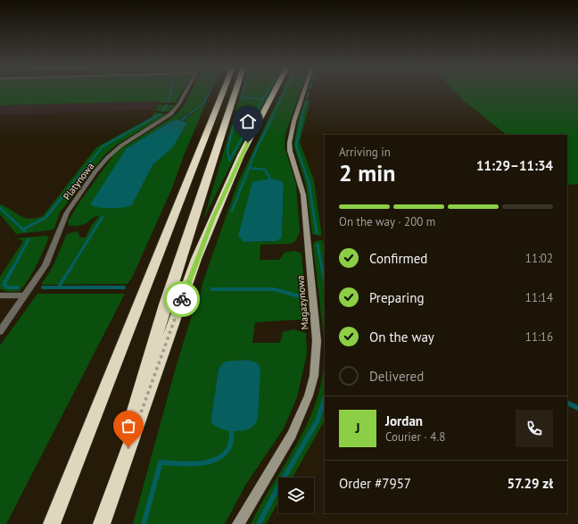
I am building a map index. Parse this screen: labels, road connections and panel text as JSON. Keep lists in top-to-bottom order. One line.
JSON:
{"streets":{"street":["Platynowa","Magazynowa"]},"page":{"heading":["2 min","Arriving in","11:29–11:34"],"panel":["Jordan","Courier · 4.8","Order #7957","57.29 zł"],"bar":"On the way · 200 m","list":[["Confirmed","11:02"],["Preparing","11:14"],["On the way","11:16"],"Delivered"],"round":"J"}}
